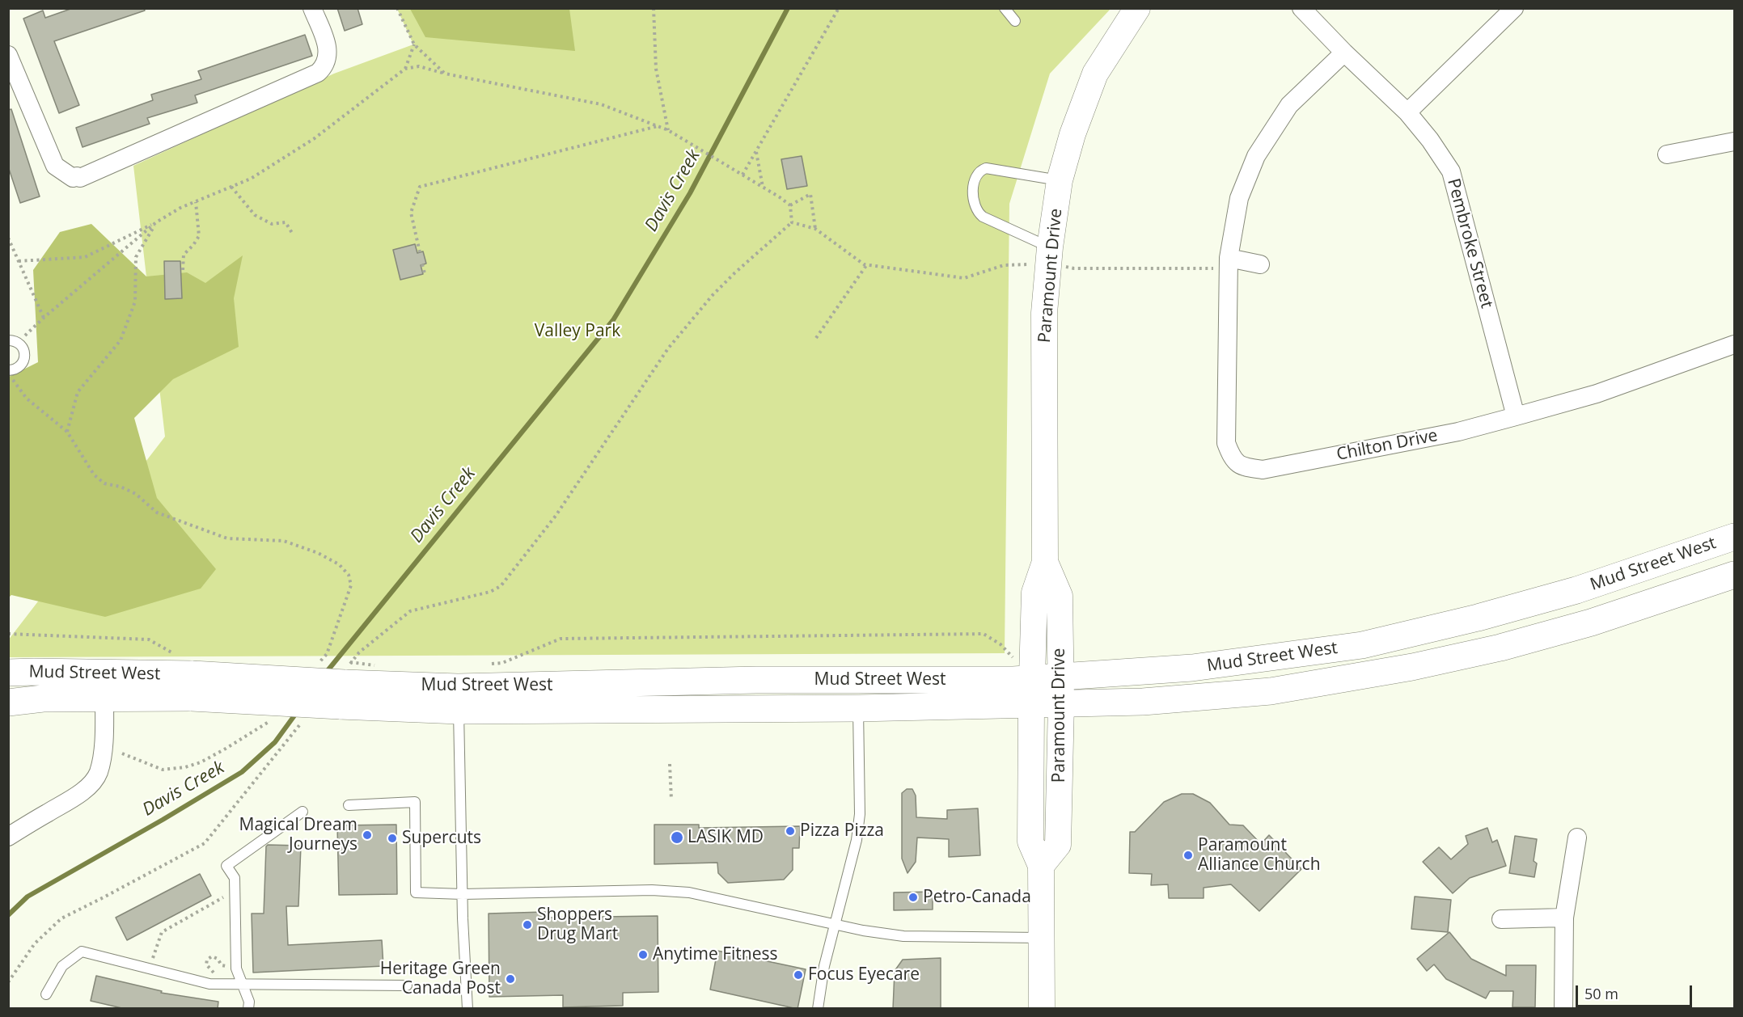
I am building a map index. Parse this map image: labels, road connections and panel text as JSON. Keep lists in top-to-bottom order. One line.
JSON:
{"streets":{"main road":["Paramount Drive","Mud Street West"],"street":["Pembroke Street","Chilton Drive"]},"crossings":[["Pembroke Street","Chilton Drive"],["Paramount Drive","Mud Street West"]],"water":["Davis Creek"],"parks":["Valley Park"],"places":["Pizza Pizza","Magical Dream Journeys","LASIK MD","Supercuts","Paramount Alliance Church","Petro-Canada","Shoppers Drug Mart","Anytime Fitness","Focus Eyecare","Heritage Green Canada Post"],"scale_bar":"50 m"}
